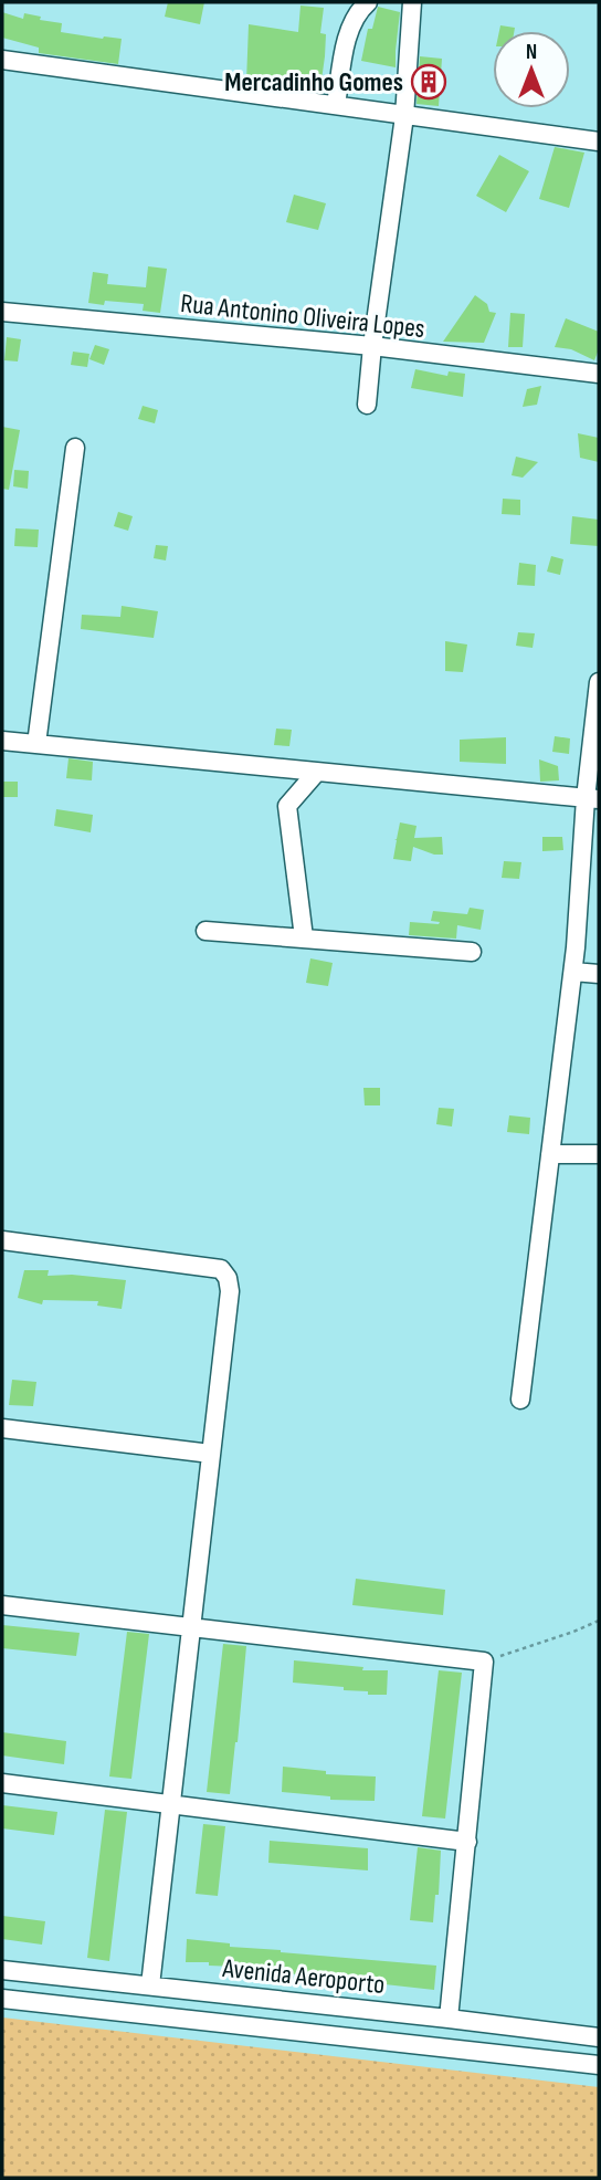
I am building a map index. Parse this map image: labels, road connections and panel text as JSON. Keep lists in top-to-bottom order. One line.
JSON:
{"streets":{"street":["Rua Antonino Oliveira Lopes","Avenida Aeroporto"]},"places":{"building":["Mercadinho Gomes"]},"north":"top"}
